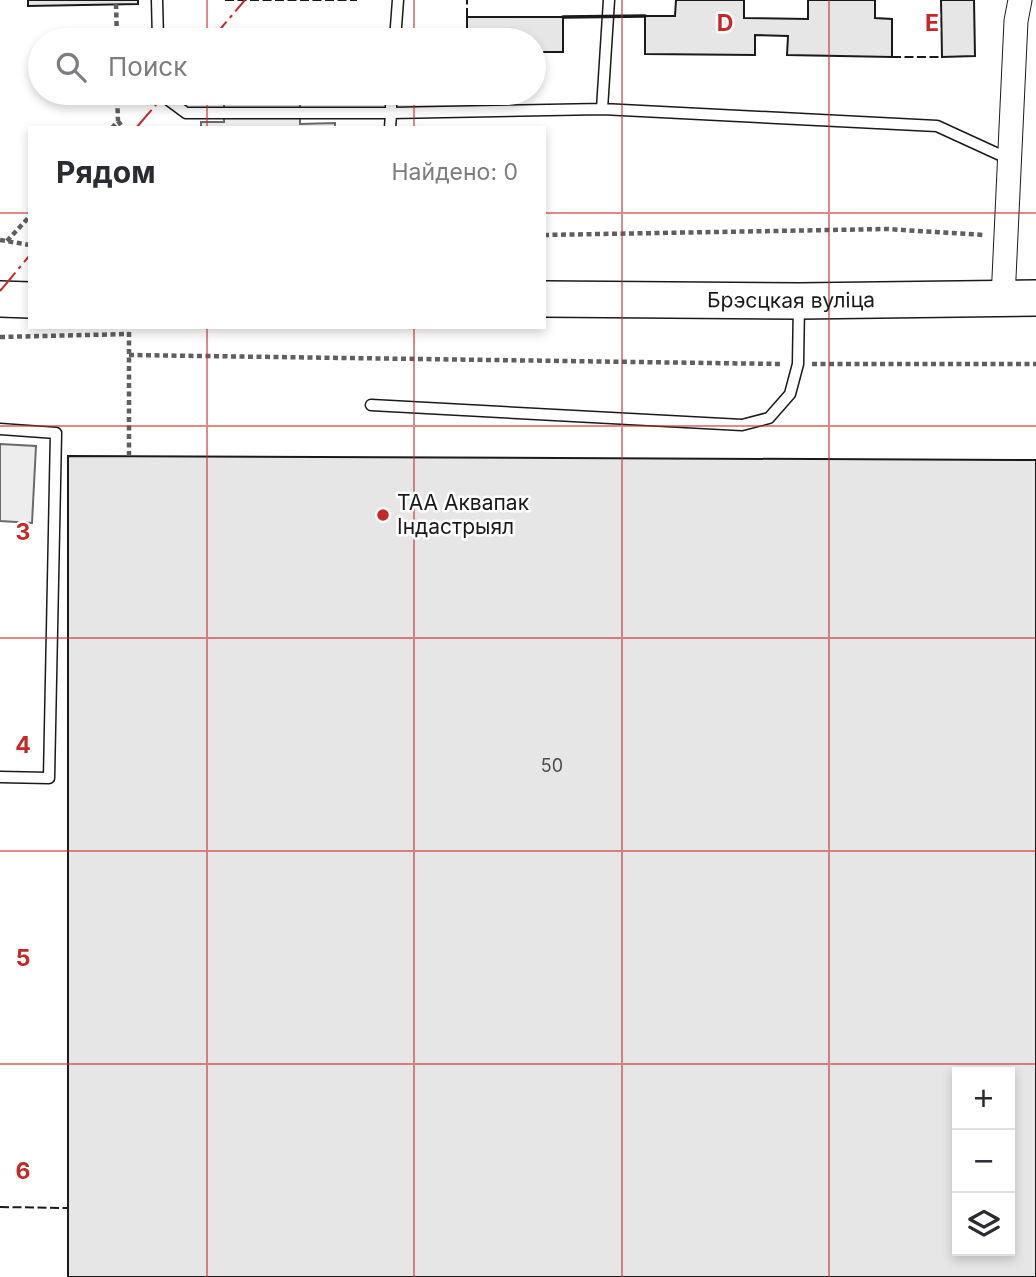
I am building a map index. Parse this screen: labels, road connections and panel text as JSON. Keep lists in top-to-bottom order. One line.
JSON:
{"streets":{"main road":["Брэсцкая вуліца"]},"places":["ТАА Аквапак Індастрыял"],"house_numbers":["50"],"page":{"search":"Поиск","heading":["Рядом","Найдено: 0"],"map_buttons":["+","−"]},"grid":{"columns":["D","E"],"rows":["3","4","5","6"]}}
